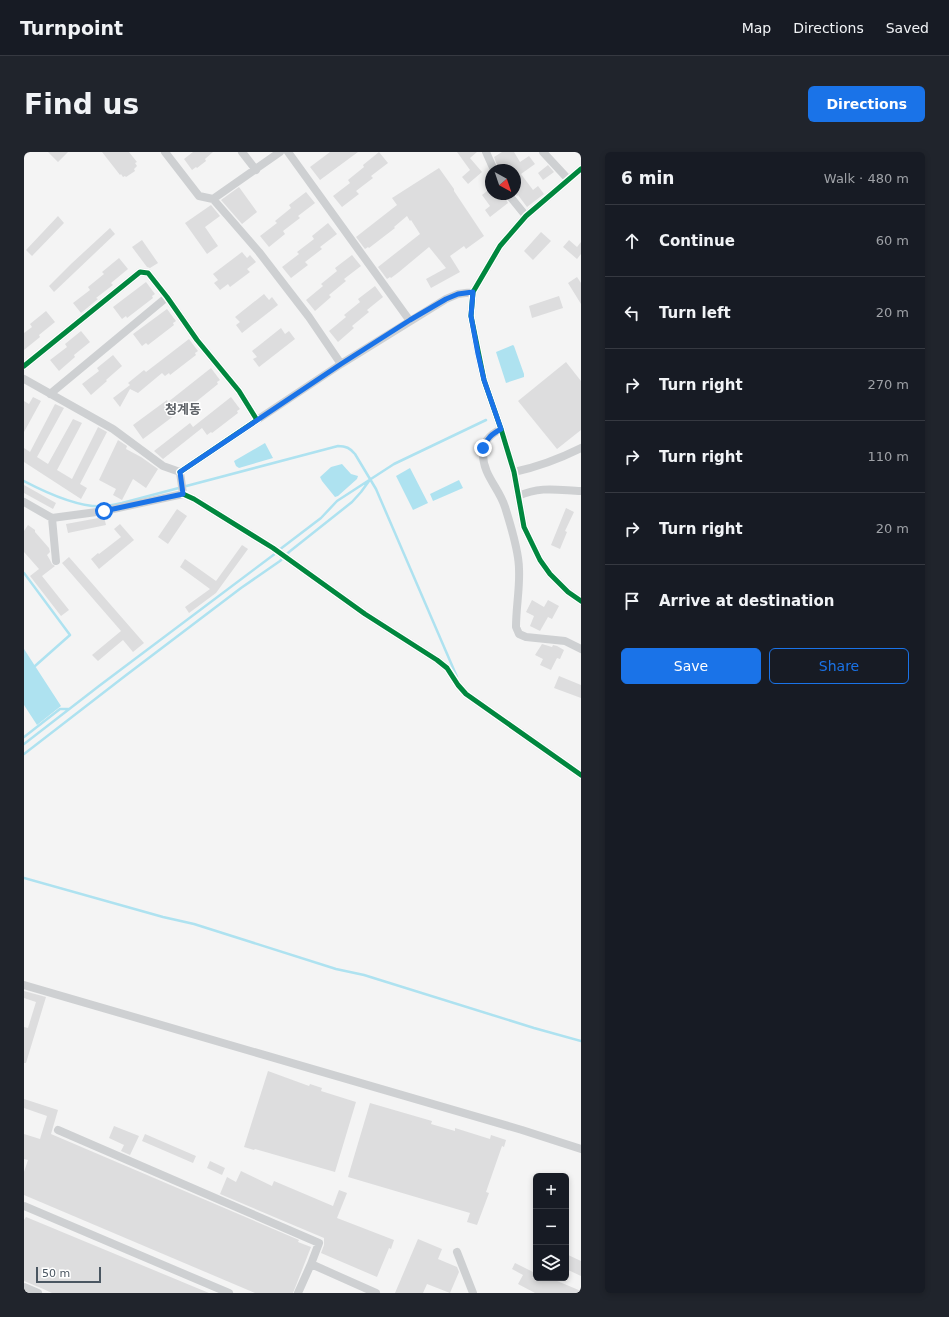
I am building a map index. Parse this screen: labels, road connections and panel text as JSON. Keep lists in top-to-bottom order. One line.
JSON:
{"districts":["청계동"],"scale_bar":"50 m","north":"bottom right","page":{"header":"Turnpoint","nav":["Map","Directions","Saved"],"buttons":["Directions",["Save","Share"]],"title":"Find us","heading":["6 min","Walk · 480 m"],"list":[["Continue","60 m"],["Turn left","20 m"],["Turn right","270 m"],["Turn right","110 m"],["Turn right","20 m"],"Arrive at destination"],"map_buttons":["+","−"],"scale":"50 m"}}
